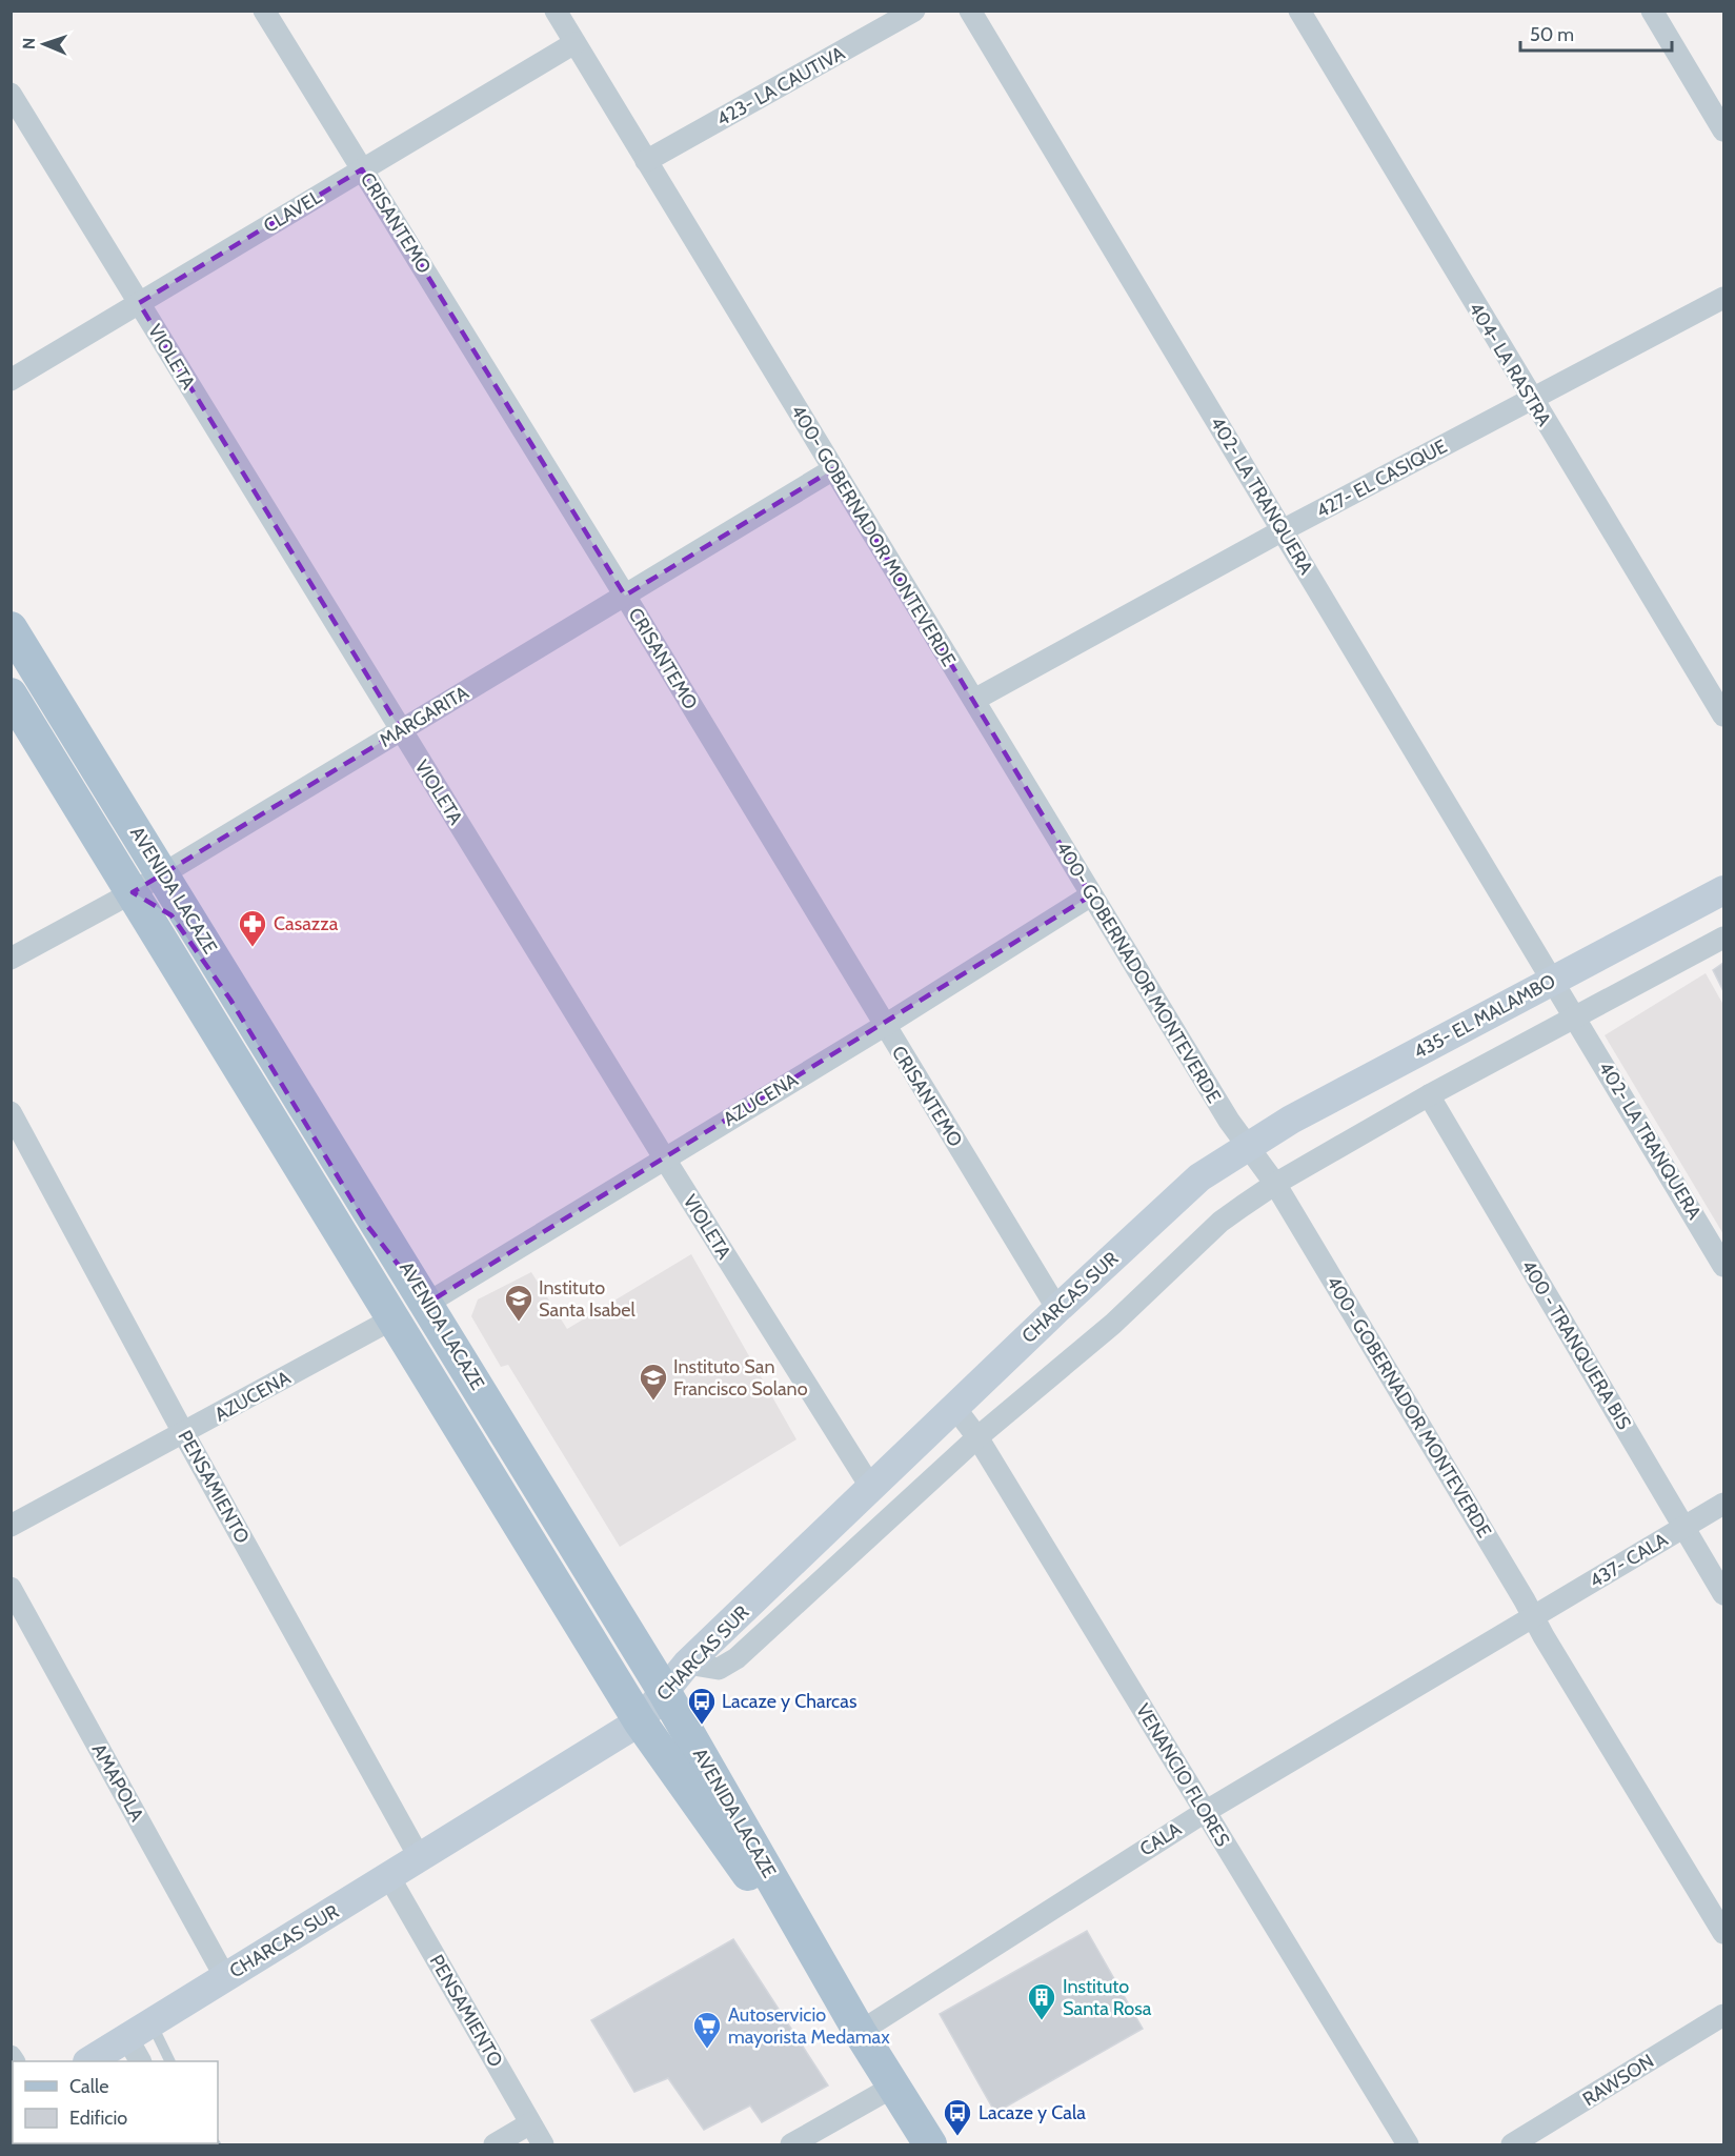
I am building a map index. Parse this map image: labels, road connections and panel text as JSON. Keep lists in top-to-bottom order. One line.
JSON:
{"streets":{"main road":["AVENIDA LACAZE","435- EL MALAMBO","CHARCAS SUR"],"street":["423- LA CAUTIVA","CLAVEL","CRISANTEMO","VIOLETA","404- LA RASTRA","427- EL CASIQUE","402- LA TRANQUERA","400- GOBERNADOR MONTEVERDE","MARGARITA","AZUCENA","400 - TRANQUERA BIS","PENSAMIENTO","437- CALA","VENANCIO FLORES","AMAPOLA","CALA","RAWSON"]},"crossings":[["423- LA CAUTIVA","400- GOBERNADOR MONTEVERDE"],["CLAVEL","CRISANTEMO"],["CLAVEL","VIOLETA"],["CLAVEL","400- GOBERNADOR MONTEVERDE"],["CRISANTEMO","MARGARITA"],["CRISANTEMO","AZUCENA"],["CRISANTEMO","CHARCAS SUR"],["VIOLETA","MARGARITA"],["VIOLETA","AZUCENA"],["VIOLETA","CHARCAS SUR"],["404- LA RASTRA","427- EL CASIQUE"],["427- EL CASIQUE","402- LA TRANQUERA"],["427- EL CASIQUE","400- GOBERNADOR MONTEVERDE"],["402- LA TRANQUERA","435- EL MALAMBO"],["400- GOBERNADOR MONTEVERDE","MARGARITA"],["400- GOBERNADOR MONTEVERDE","435- EL MALAMBO"],["400- GOBERNADOR MONTEVERDE","AZUCENA"],["400- GOBERNADOR MONTEVERDE","CHARCAS SUR"],["400- GOBERNADOR MONTEVERDE","437- CALA"],["400- GOBERNADOR MONTEVERDE","CALA"],["MARGARITA","AVENIDA LACAZE"],["AVENIDA LACAZE","AZUCENA"],["AVENIDA LACAZE","CHARCAS SUR"],["AVENIDA LACAZE","CALA"],["435- EL MALAMBO","CHARCAS SUR"],["AZUCENA","PENSAMIENTO"],["CHARCAS SUR","PENSAMIENTO"],["CHARCAS SUR","VENANCIO FLORES"],["CHARCAS SUR","AMAPOLA"],["400 - TRANQUERA BIS","437- CALA"],["437- CALA","CALA"],["VENANCIO FLORES","CALA"]],"places":{"pharmacy":["Casazza"],"school or university":["Instituto Santa Isabel","Instituto San Francisco Solano"],"bus stop":["Lacaze y Charcas","Lacaze y Cala"],"building":["Instituto Santa Rosa"],"supermarket":["Autoservicio mayorista Medamax"]},"legend":["Calle","Edificio"],"scale_bar":"50 m","north":"left"}
